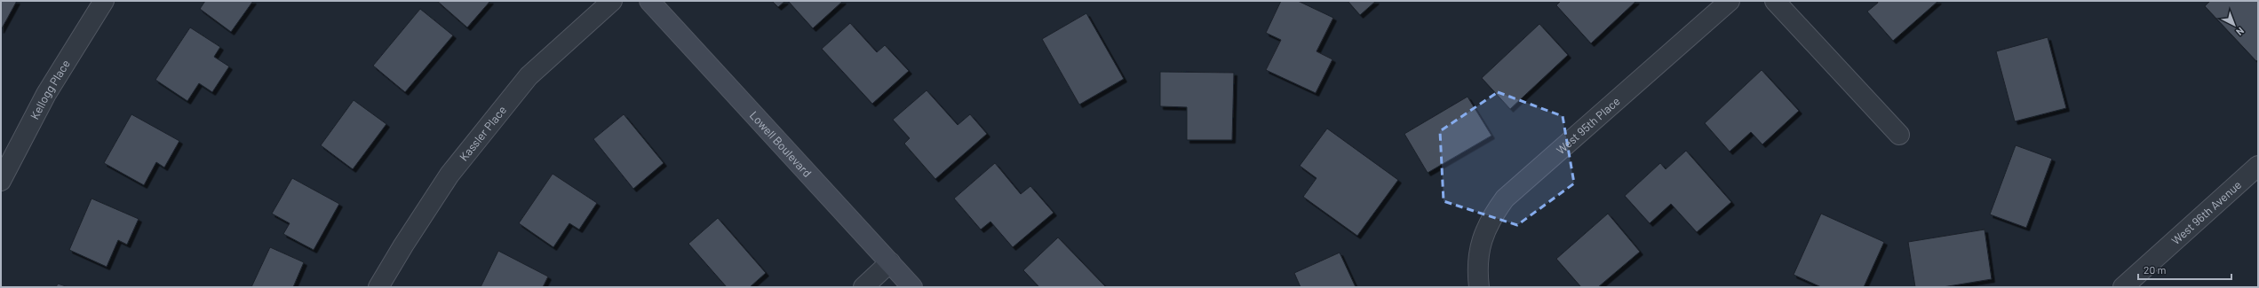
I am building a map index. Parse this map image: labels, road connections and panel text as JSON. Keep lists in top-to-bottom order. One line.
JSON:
{"streets":{"street":["Kellogg Place","West 95th Place","Kassler Place","Lowell Boulevard","West 96th Avenue"]},"scale_bar":"20 m","north":"bottom right"}
